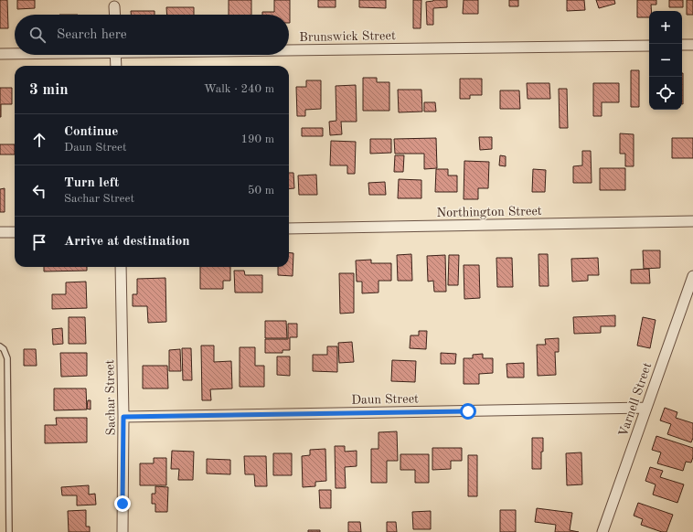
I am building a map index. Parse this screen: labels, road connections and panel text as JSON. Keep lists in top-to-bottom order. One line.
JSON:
{"streets":{"street":["Brunswick Street","Northington Street","Sachar Street","Daun Street","Varnell Street"]},"crossings":[["Sachar Street","Daun Street"],["Daun Street","Varnell Street"]],"page":{"map_buttons":["+","−"],"search":"Search here","heading":["3 min","Walk · 240 m"],"list":[["Continue","Daun Street","190 m"],["Turn left","Sachar Street","50 m"],"Arrive at destination"]}}
